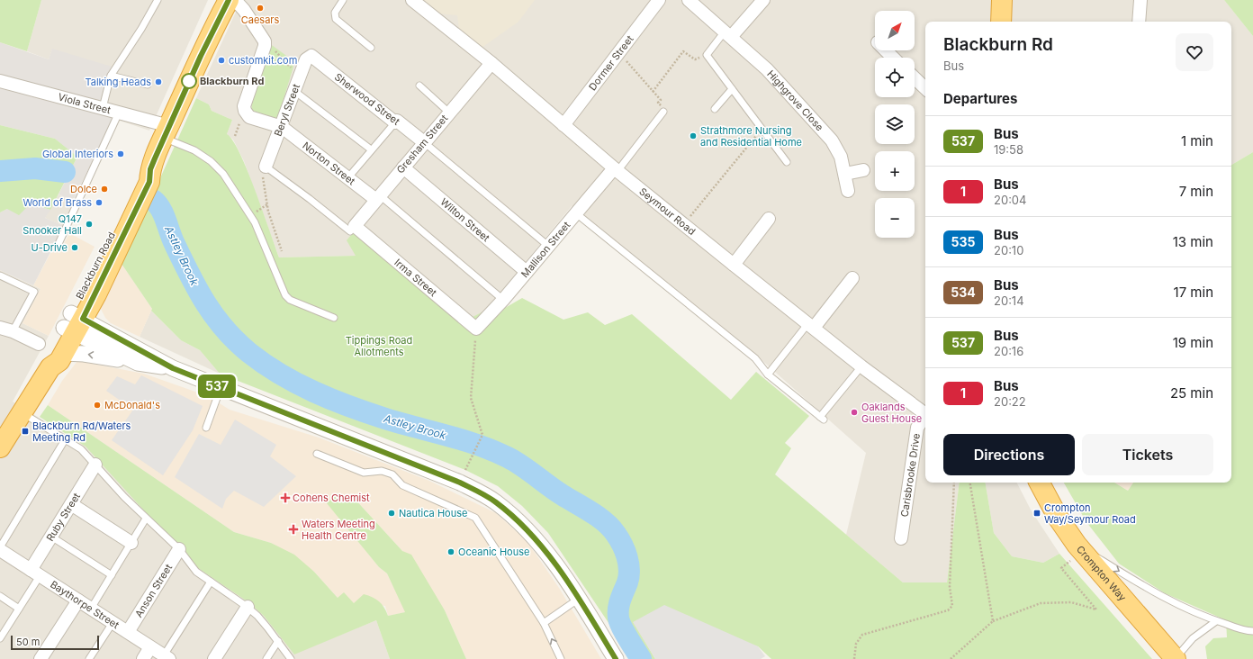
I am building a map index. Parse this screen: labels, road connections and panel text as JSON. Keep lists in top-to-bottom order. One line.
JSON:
{"streets":{"highway":["Blackburn Road","Crompton Way"],"street":["Dormer Street","Sherwood Street","Highgrove Close","Viola Street","Beryl Street","Gresham Street","Norton Street","Seymour Road","Wilton Street","Mallison Street","Irma Street","Carisbrooke Drive","Ruby Street","Anson Street","Baythorpe Street"]},"crossings":[["Dormer Street","Seymour Road"],["Sherwood Street","Beryl Street"],["Sherwood Street","Gresham Street"],["Viola Street","Blackburn Road"],["Beryl Street","Norton Street"],["Gresham Street","Norton Street"],["Gresham Street","Seymour Road"],["Gresham Street","Wilton Street"],["Gresham Street","Irma Street"],["Seymour Road","Mallison Street"],["Wilton Street","Mallison Street"],["Mallison Street","Irma Street"],["Ruby Street","Baythorpe Street"],["Anson Street","Baythorpe Street"]],"water":["Astley Brook"],"parks":["Tippings Road Allotments"],"places":{"other":["Caesars","customkit.com","Blackburn Rd","Talking Heads","Strathmore Nursing and Residential Home","Global Interiors","Dolce","World of Brass","Q147 Snooker Hall","U-Drive","McDonald's","Oaklands Guest House","Nautica House","Oceanic House"],"transit":["Blackburn Rd/Waters Meeting Rd","Crompton Way/Seymour Road"],"health":["Cohens Chemist","Waters Meeting Health Centre"]},"lines":["bus line 537"],"scale_bar":"50 m","north":"top right","page":{"on_map":"537","map_buttons":["+","−"],"heading":[["Blackburn Rd","Bus"],"Departures"],"list":[{"mark":"537","name":"Bus","note":"19:58","value":"1 min"},{"mark":"1","name":"Bus","note":"20:04","value":"7 min"},{"mark":"535","name":"Bus","note":"20:10","value":"13 min"},{"mark":"534","name":"Bus","note":"20:14","value":"17 min"},{"mark":"537","name":"Bus","note":"20:16","value":"19 min"},{"mark":"1","name":"Bus","note":"20:22","value":"25 min"}],"buttons":["Directions","Tickets"],"scale":"50 m"}}
